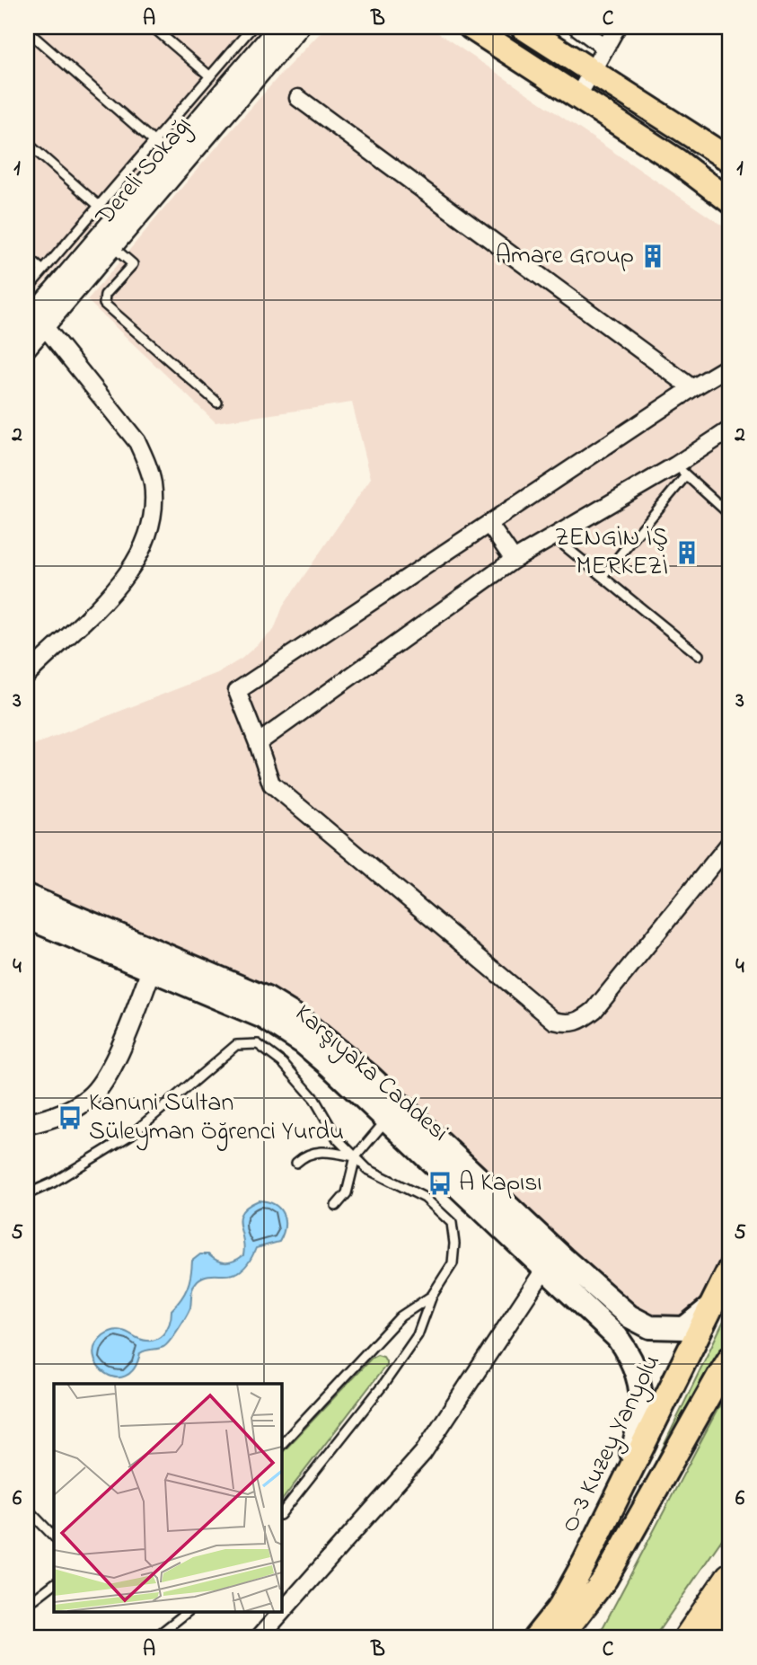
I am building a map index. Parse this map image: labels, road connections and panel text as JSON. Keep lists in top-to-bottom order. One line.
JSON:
{"streets":{"main road":["Karşıyaka Caddesi","O-3 Kuzey Yanyolu"],"street":["Dereli Sokağı"]},"crossings":[["Karşıyaka Caddesi","O-3 Kuzey Yanyolu"]],"places":{"building":["Amare Group","ZENGİN İŞ MERKEZİ"],"bus stop":["Kanuni Sultan Süleyman Öğrenci Yurdu","A Kapısı"]},"grid":{"columns":["A","B","C"],"rows":["1","2","3","4","5","6"]}}
